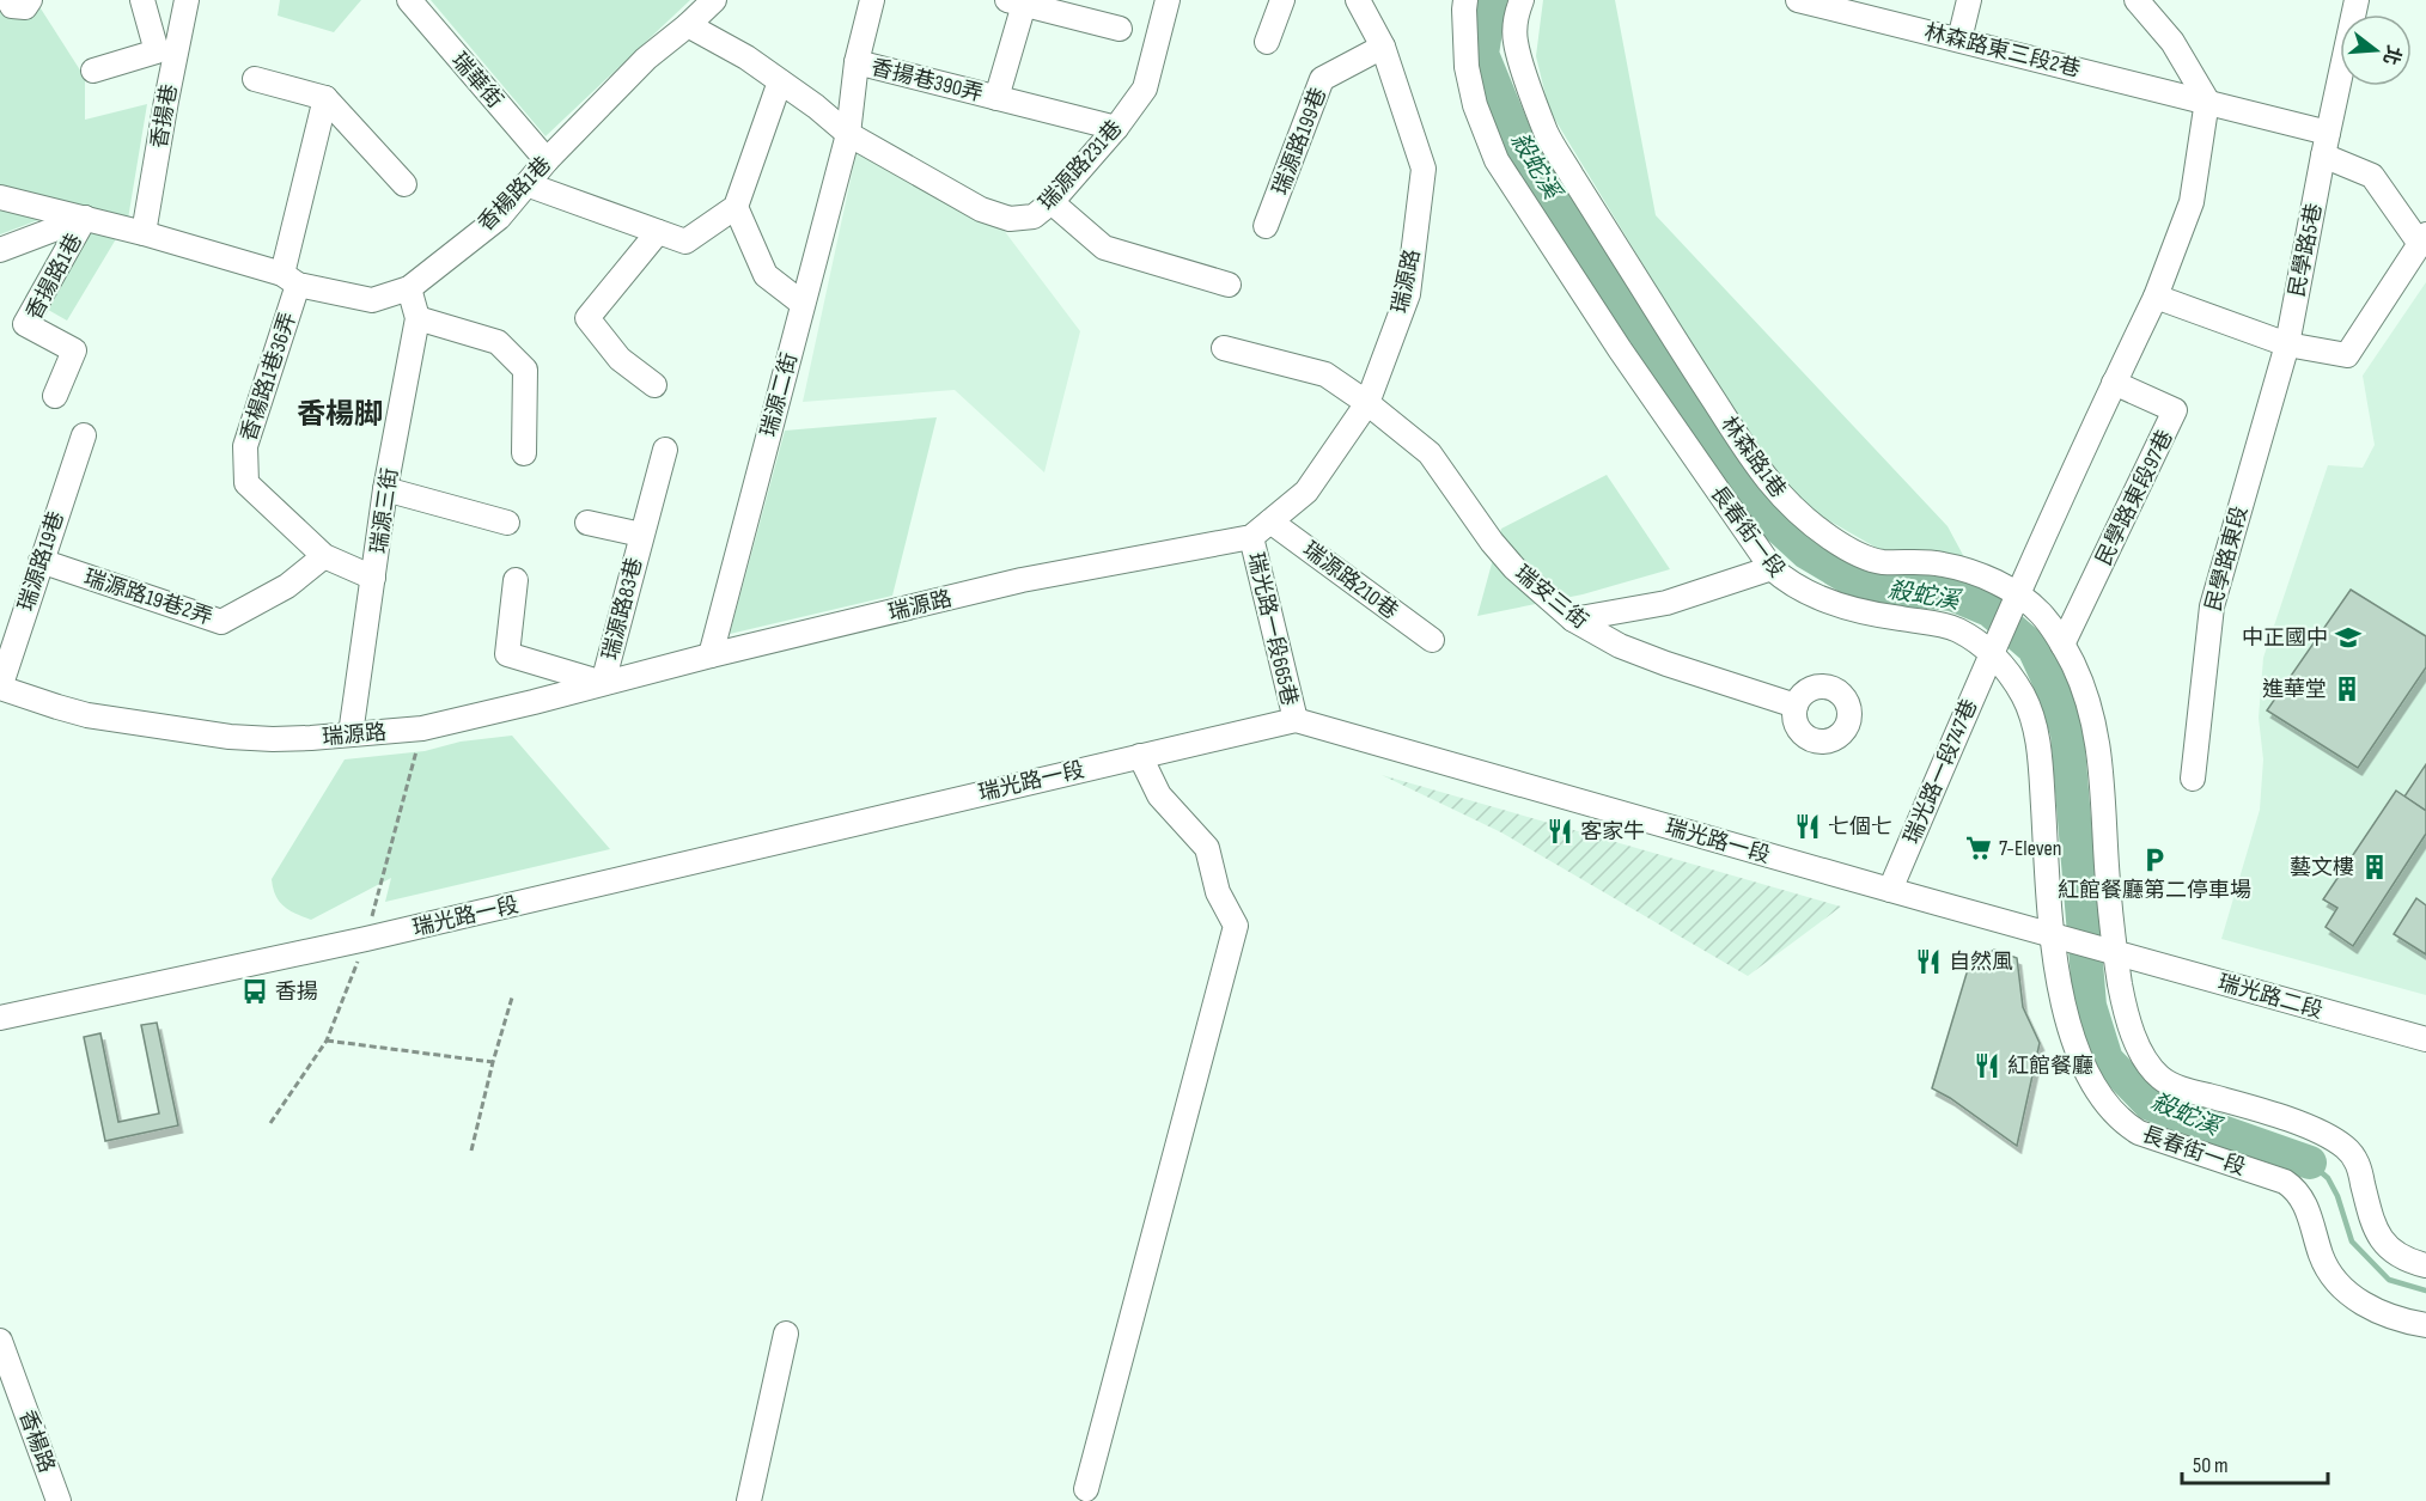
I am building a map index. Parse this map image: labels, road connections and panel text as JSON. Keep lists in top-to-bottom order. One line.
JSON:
{"streets":{"street":["林森路東三段2巷","瑞華街","香揚巷390弄","香揚巷","瑞源路199巷","瑞源路231巷","香楊路1巷","民學路5巷","香揚路1巷","瑞源路","香楊路1巷36弄","瑞源二街","林森路1巷","民學路東段97巷","瑞源三街","長春街一段","民學路東段","瑞源路19巷","瑞源路210巷","瑞源路19巷2弄","瑞安三街","瑞源路83巷","瑞光路一段665巷","瑞光路一段747巷","瑞光路一段","瑞光路二段","香楊路"]},"crossings":[["林森路東三段2巷","民學路5巷"],["瑞華街","香楊路1巷"],["香揚巷390弄","瑞源路231巷"],["香揚巷","香楊路1巷"],["瑞源路199巷","瑞源路"],["瑞源路231巷","瑞源二街"],["香楊路1巷","香揚路1巷"],["香楊路1巷","香楊路1巷36弄"],["香楊路1巷","瑞源三街"],["民學路5巷","民學路東段"],["瑞源路","瑞源二街"],["瑞源路","瑞源三街"],["瑞源路","瑞源路19巷"],["瑞源路","瑞源路210巷"],["瑞源路","瑞安三街"],["瑞源路","瑞源路83巷"],["瑞源路","瑞光路一段665巷"],["香楊路1巷36弄","瑞源三街"],["香楊路1巷36弄","瑞源路19巷2弄"],["林森路1巷","民學路東段97巷"],["林森路1巷","瑞光路一段747巷"],["林森路1巷","瑞光路二段"],["長春街一段","瑞光路一段747巷"],["長春街一段","瑞光路一段"],["長春街一段","瑞光路二段"],["瑞源路19巷","瑞源路19巷2弄"],["瑞光路一段665巷","瑞光路一段"],["瑞光路一段747巷","瑞光路一段"],["瑞光路一段","瑞光路二段"]],"districts":["香楊脚"],"water":["殺蛇溪"],"places":{"school or university":["中正國中"],"building":["進華堂","藝文樓"],"restaurant":["七個七","客家牛","自然風","紅館餐廳"],"supermarket":["7-Eleven"],"parking":["紅館餐廳第二停車場"],"bus stop":["香揚"]},"scale_bar":"50 m","north":"right"}
